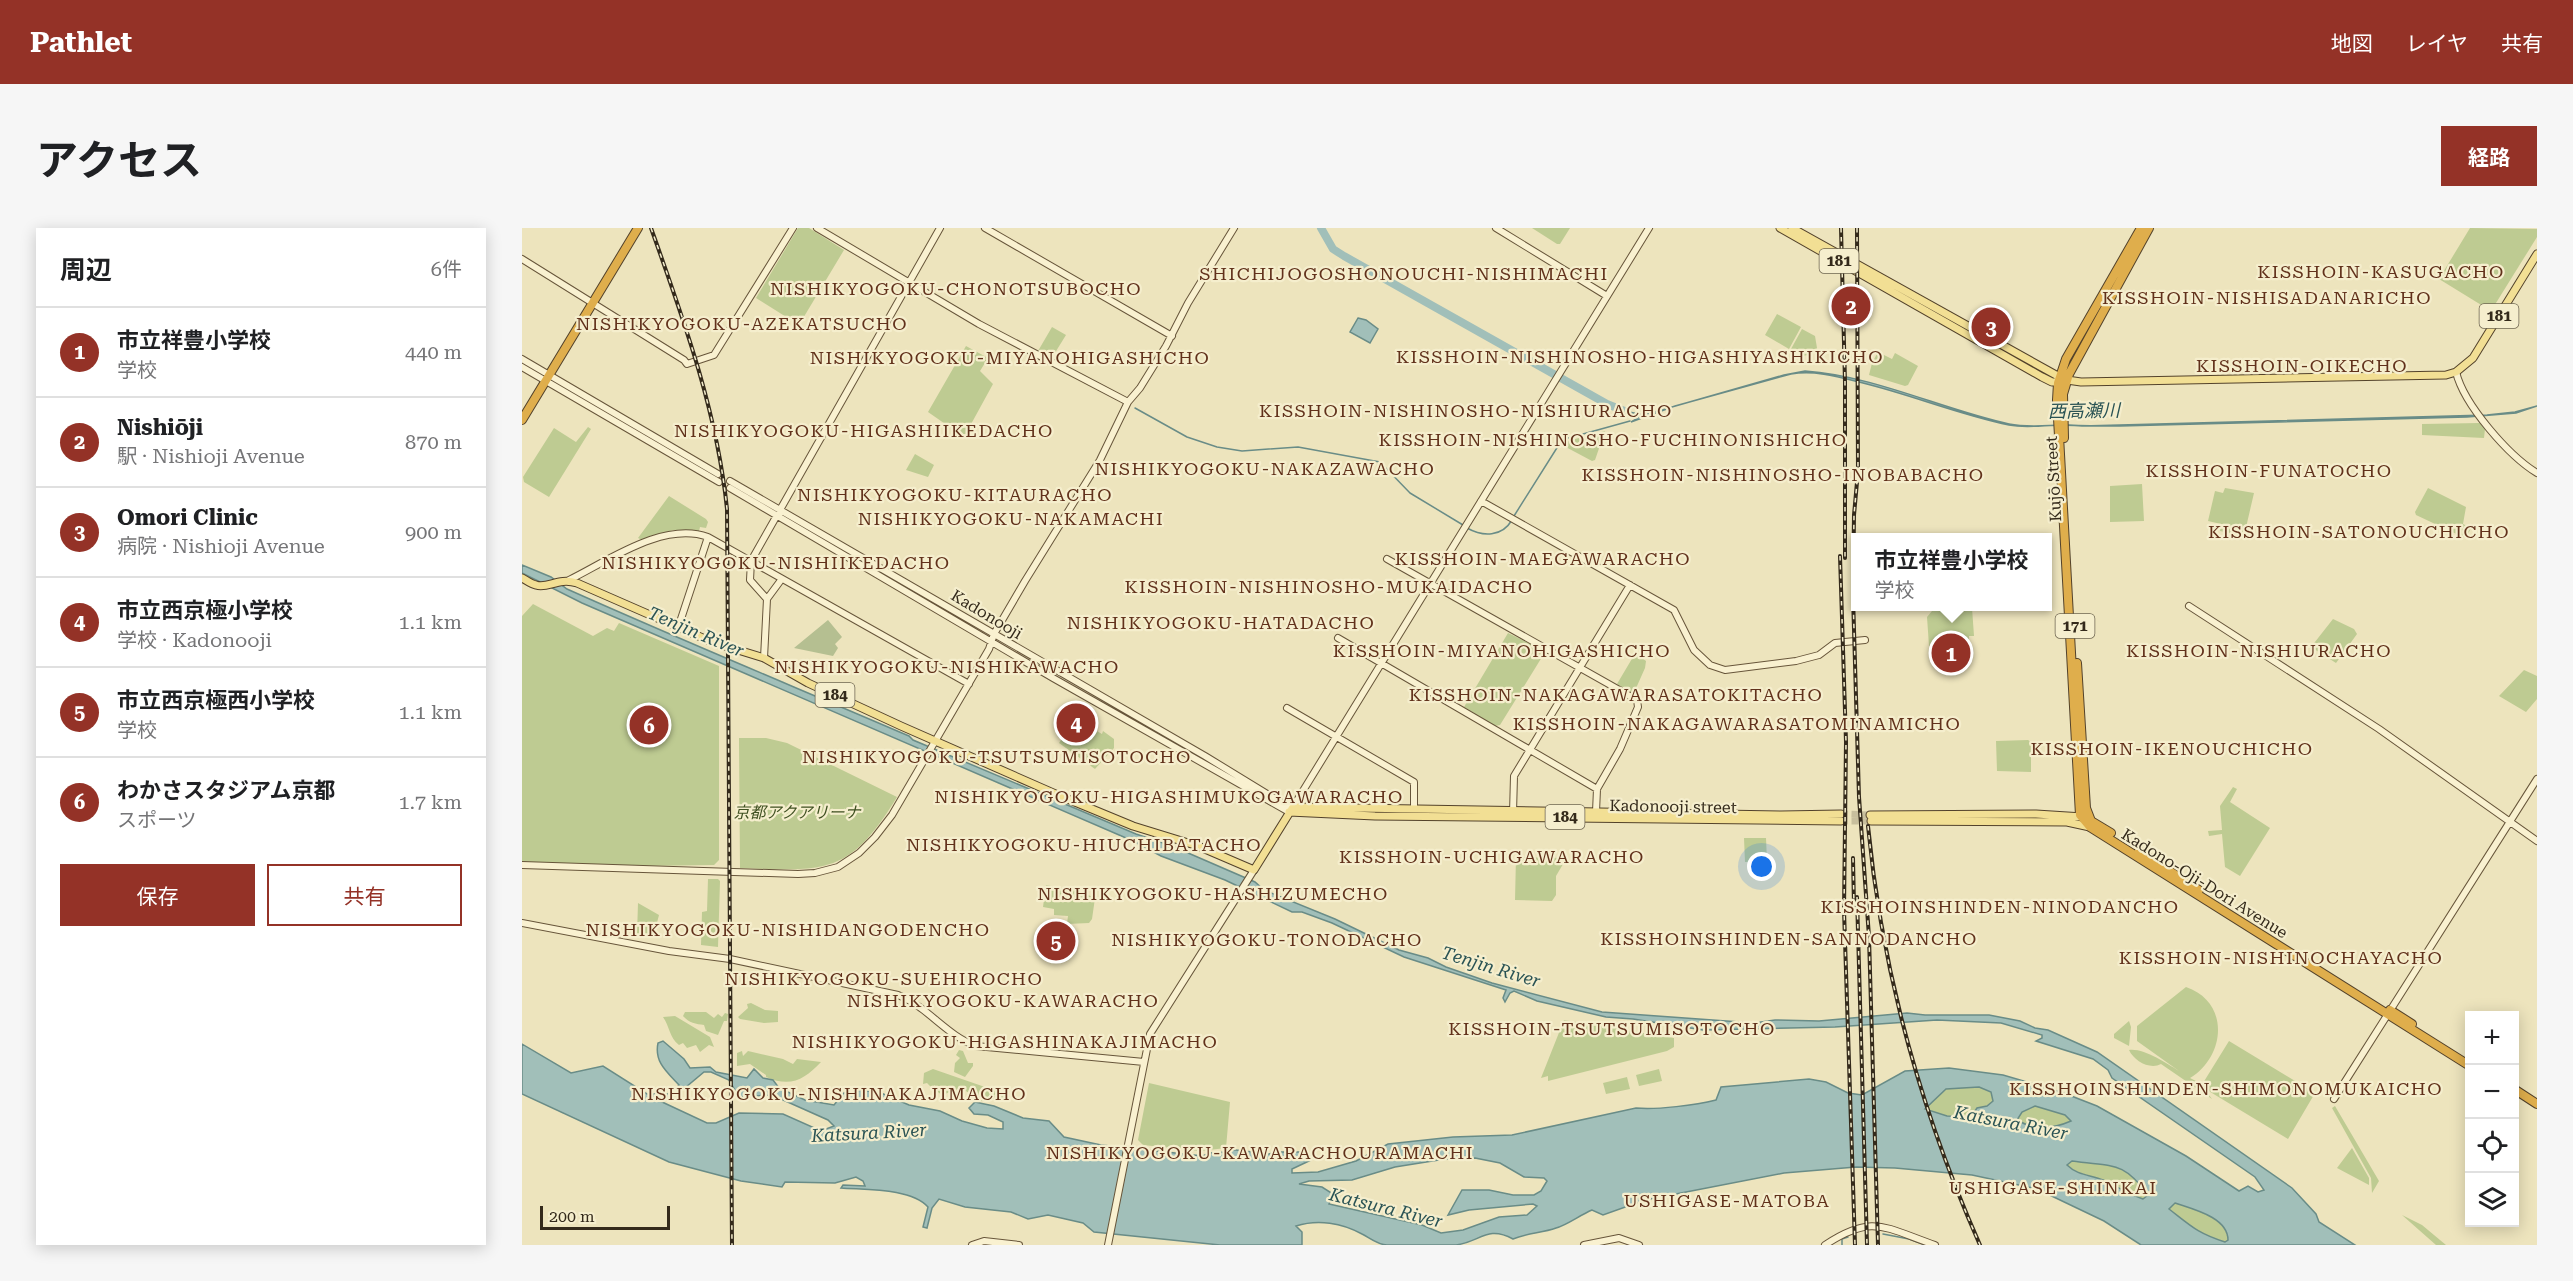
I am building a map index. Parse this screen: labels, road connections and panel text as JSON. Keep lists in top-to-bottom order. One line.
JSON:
{"streets":{"highway":["Kujō Street","171","Kadono-Oji-Dori Avenue"],"main road":["181","184","Kadonooji street"],"street":["Kadonooji"]},"crossings":[["181","Kujō Street"],["Kujō Street","Kadono-Oji-Dori Avenue"],["Kadonooji","Kadonooji street"]],"districts":["KISSHOIN-KASUGACHO","SHICHIJOGOSHONOUCHI-NISHIMACHI","NISHIKYOGOKU-CHONOTSUBOCHO","KISSHOIN-NISHISADANARICHO","NISHIKYOGOKU-AZEKATSUCHO","KISSHOIN-NISHINOSHO-HIGASHIYASHIKICHO","NISHIKYOGOKU-MIYANOHIGASHICHO","KISSHOIN-OIKECHO","KISSHOIN-NISHINOSHO-NISHIURACHO","NISHIKYOGOKU-HIGASHIIKEDACHO","KISSHOIN-NISHINOSHO-FUCHINONISHICHO","NISHIKYOGOKU-NAKAZAWACHO","KISSHOIN-FUNATOCHO","KISSHOIN-NISHINOSHO-INOBABACHO","NISHIKYOGOKU-KITAURACHO","NISHIKYOGOKU-NAKAMACHI","KISSHOIN-SATONOUCHICHO","KISSHOIN-MAEGAWARACHO","NISHIKYOGOKU-NISHIIKEDACHO","KISSHOIN-NISHINOSHO-MUKAIDACHO","NISHIKYOGOKU-HATADACHO","KISSHOIN-MIYANOHIGASHICHO","KISSHOIN-NISHIURACHO","NISHIKYOGOKU-NISHIKAWACHO","KISSHOIN-NAKAGAWARASATOKITACHO","KISSHOIN-NAKAGAWARASATOMINAMICHO","KISSHOIN-IKENOUCHICHO","NISHIKYOGOKU-TSUTSUMISOTOCHO","NISHIKYOGOKU-HIGASHIMUKOGAWARACHO","NISHIKYOGOKU-HIUCHIBATACHO","KISSHOIN-UCHIGAWARACHO","NISHIKYOGOKU-HASHIZUMECHO","KISSHOINSHINDEN-NINODANCHO","NISHIKYOGOKU-NISHIDANGODENCHO","KISSHOINSHINDEN-SANNODANCHO","NISHIKYOGOKU-TONODACHO","KISSHOIN-NISHINOCHAYACHO","NISHIKYOGOKU-SUEHIROCHO","NISHIKYOGOKU-KAWARACHO","KISSHOIN-TSUTSUMISOTOCHO","NISHIKYOGOKU-HIGASHINAKAJIMACHO","KISSHOINSHINDEN-SHIMONOMUKAICHO","NISHIKYOGOKU-NISHINAKAJIMACHO","NISHIKYOGOKU-KAWARACHOURAMACHI","USHIGASE-SHINKAI","USHIGASE-MATOBA"],"water":["西高瀬川","Tenjin River","Katsura River"],"parks":["京都アクアリーナ"],"scale_bar":"200 m","page":{"header":"Pathlet","nav":["地図","レイヤ","共有"],"title":"アクセス","buttons":["経路",["保存","共有"]],"heading":["周辺","6件"],"pins":["2","3","1","4","6","5"],"list":[{"mark":"1","name":"市立祥豊小学校","note":"学校","value":"440 m"},{"mark":"2","name":"Nishiōji","note":"駅 · Nishioji Avenue","value":"870 m"},{"mark":"3","name":"Omori Clinic","note":"病院 · Nishioji Avenue","value":"900 m"},{"mark":"4","name":"市立西京極小学校","note":"学校 · Kadonooji","value":"1.1 km"},{"mark":"5","name":"市立西京極西小学校","note":"学校","value":"1.1 km"},{"mark":"6","name":"わかさスタジアム京都","note":"スポーツ","value":"1.7 km"}],"popup":["市立祥豊小学校","学校"],"map_buttons":["+","−"],"scale":"200 m"}}
